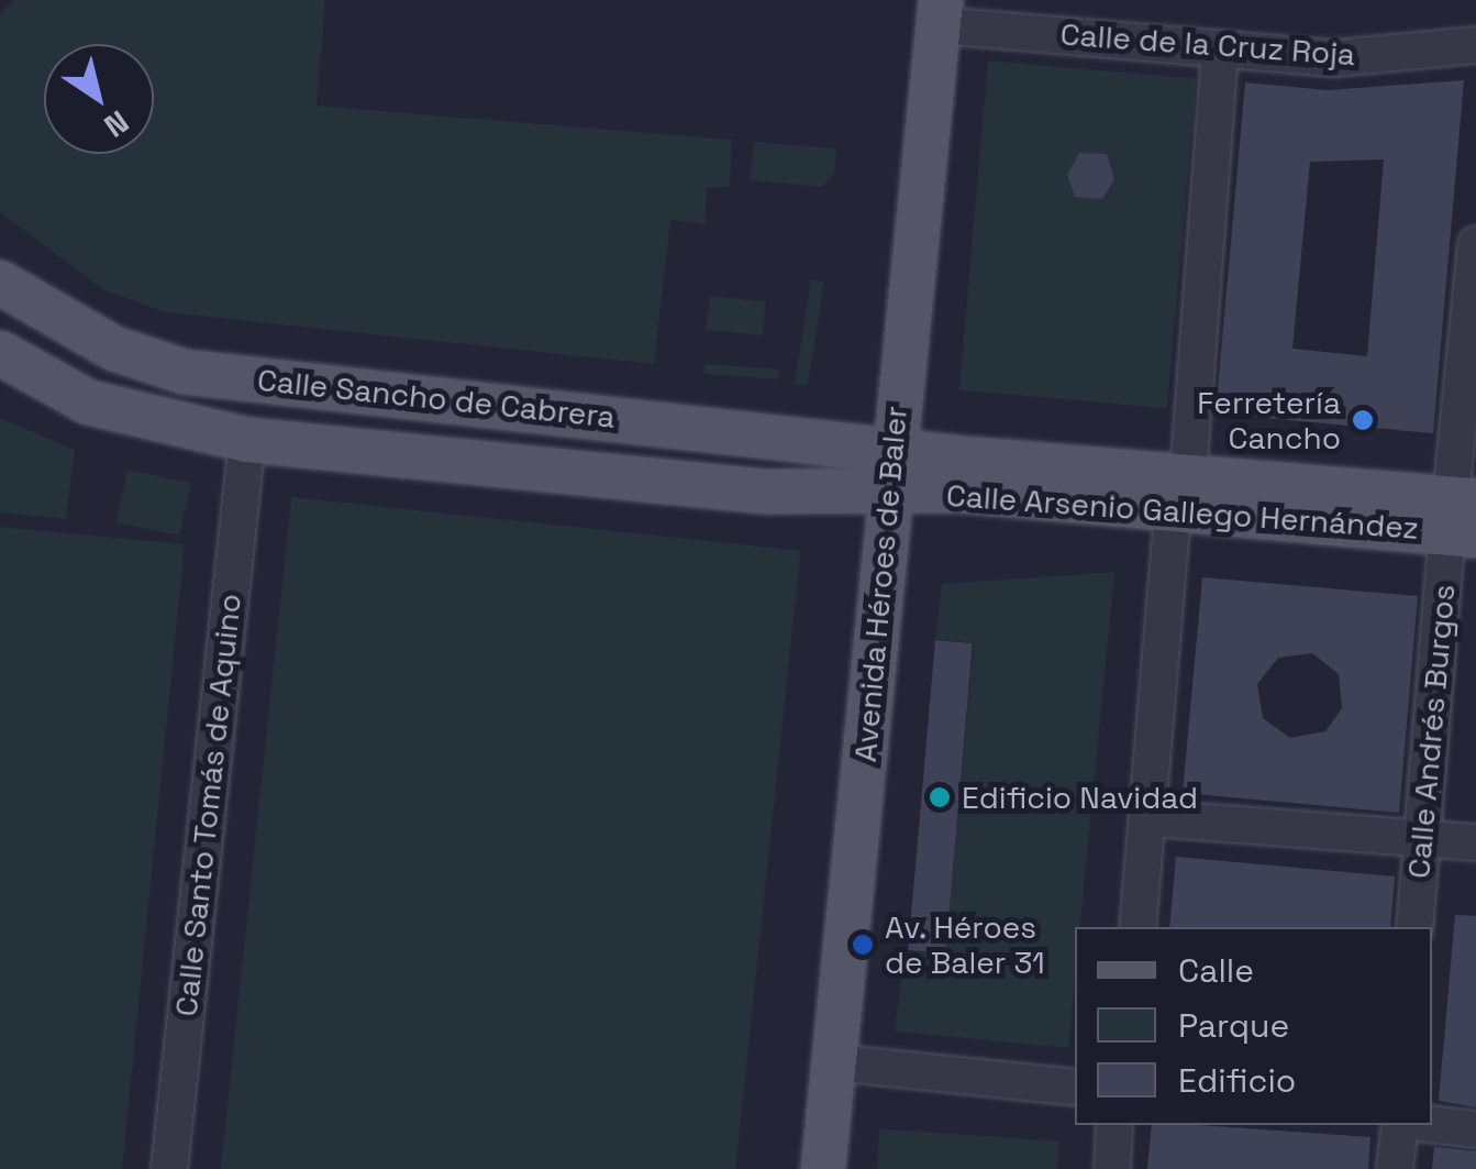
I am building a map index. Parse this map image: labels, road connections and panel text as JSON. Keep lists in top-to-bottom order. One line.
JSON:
{"streets":{"main road":["Calle Sancho de Cabrera","Calle Arsenio Gallego Hernández","Avenida Héroes de Baler"],"street":["Calle de la Cruz Roja","Calle Andrés Burgos","Calle Santo Tomás de Aquino"]},"crossings":[["Calle de la Cruz Roja","Avenida Héroes de Baler"],["Calle Sancho de Cabrera","Calle Arsenio Gallego Hernández"],["Calle Sancho de Cabrera","Avenida Héroes de Baler"],["Calle Sancho de Cabrera","Calle Santo Tomás de Aquino"],["Calle Arsenio Gallego Hernández","Avenida Héroes de Baler"],["Calle Arsenio Gallego Hernández","Calle Andrés Burgos"]],"places":["Ferretería Cancho","Edificio Navidad","Av. Héroes de Baler 31"],"legend":["Calle","Parque","Edificio"],"north":"bottom right"}
